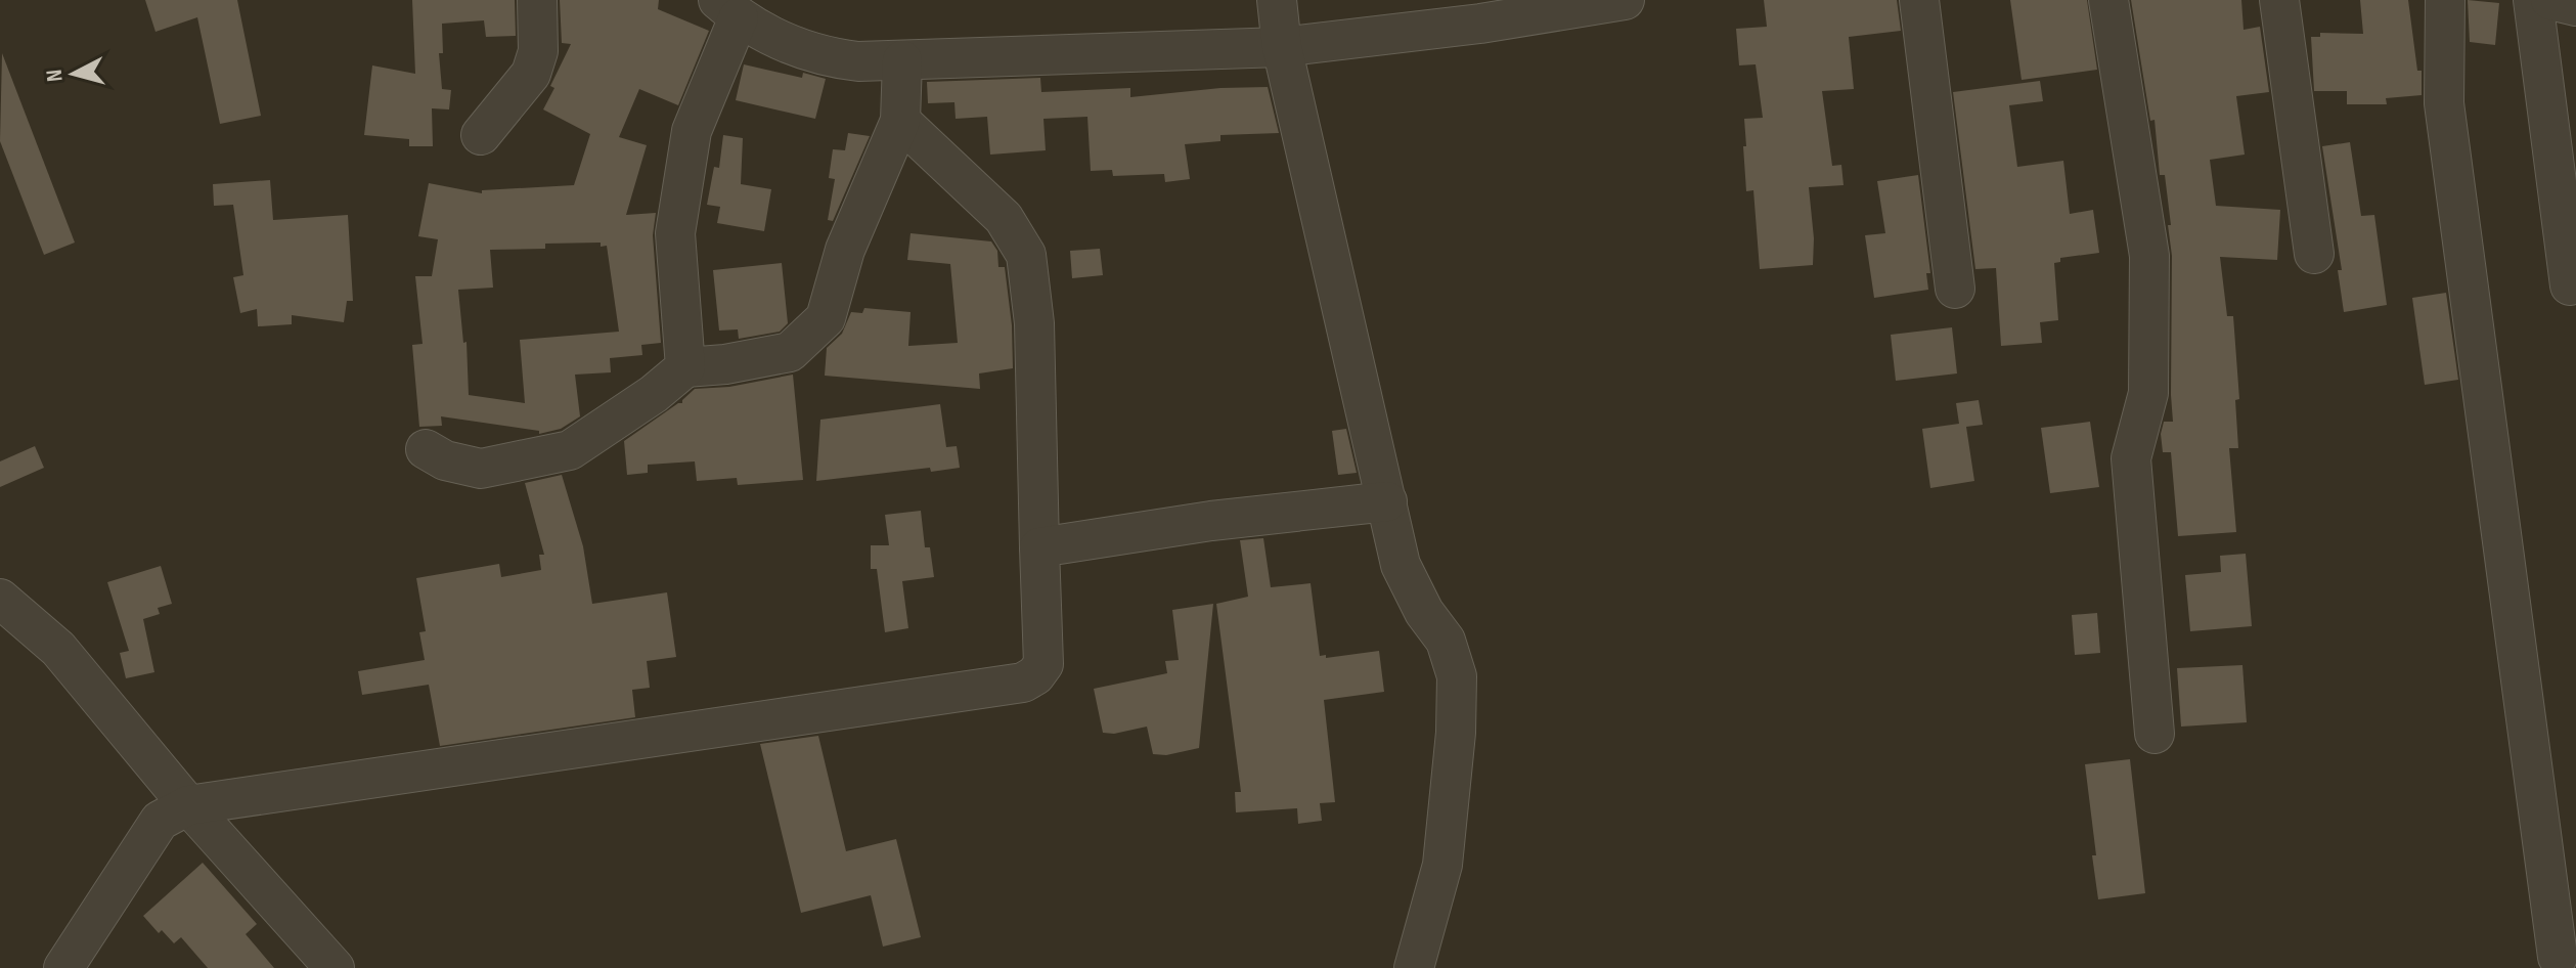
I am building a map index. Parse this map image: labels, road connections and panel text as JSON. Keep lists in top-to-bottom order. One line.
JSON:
{"north":"left"}
